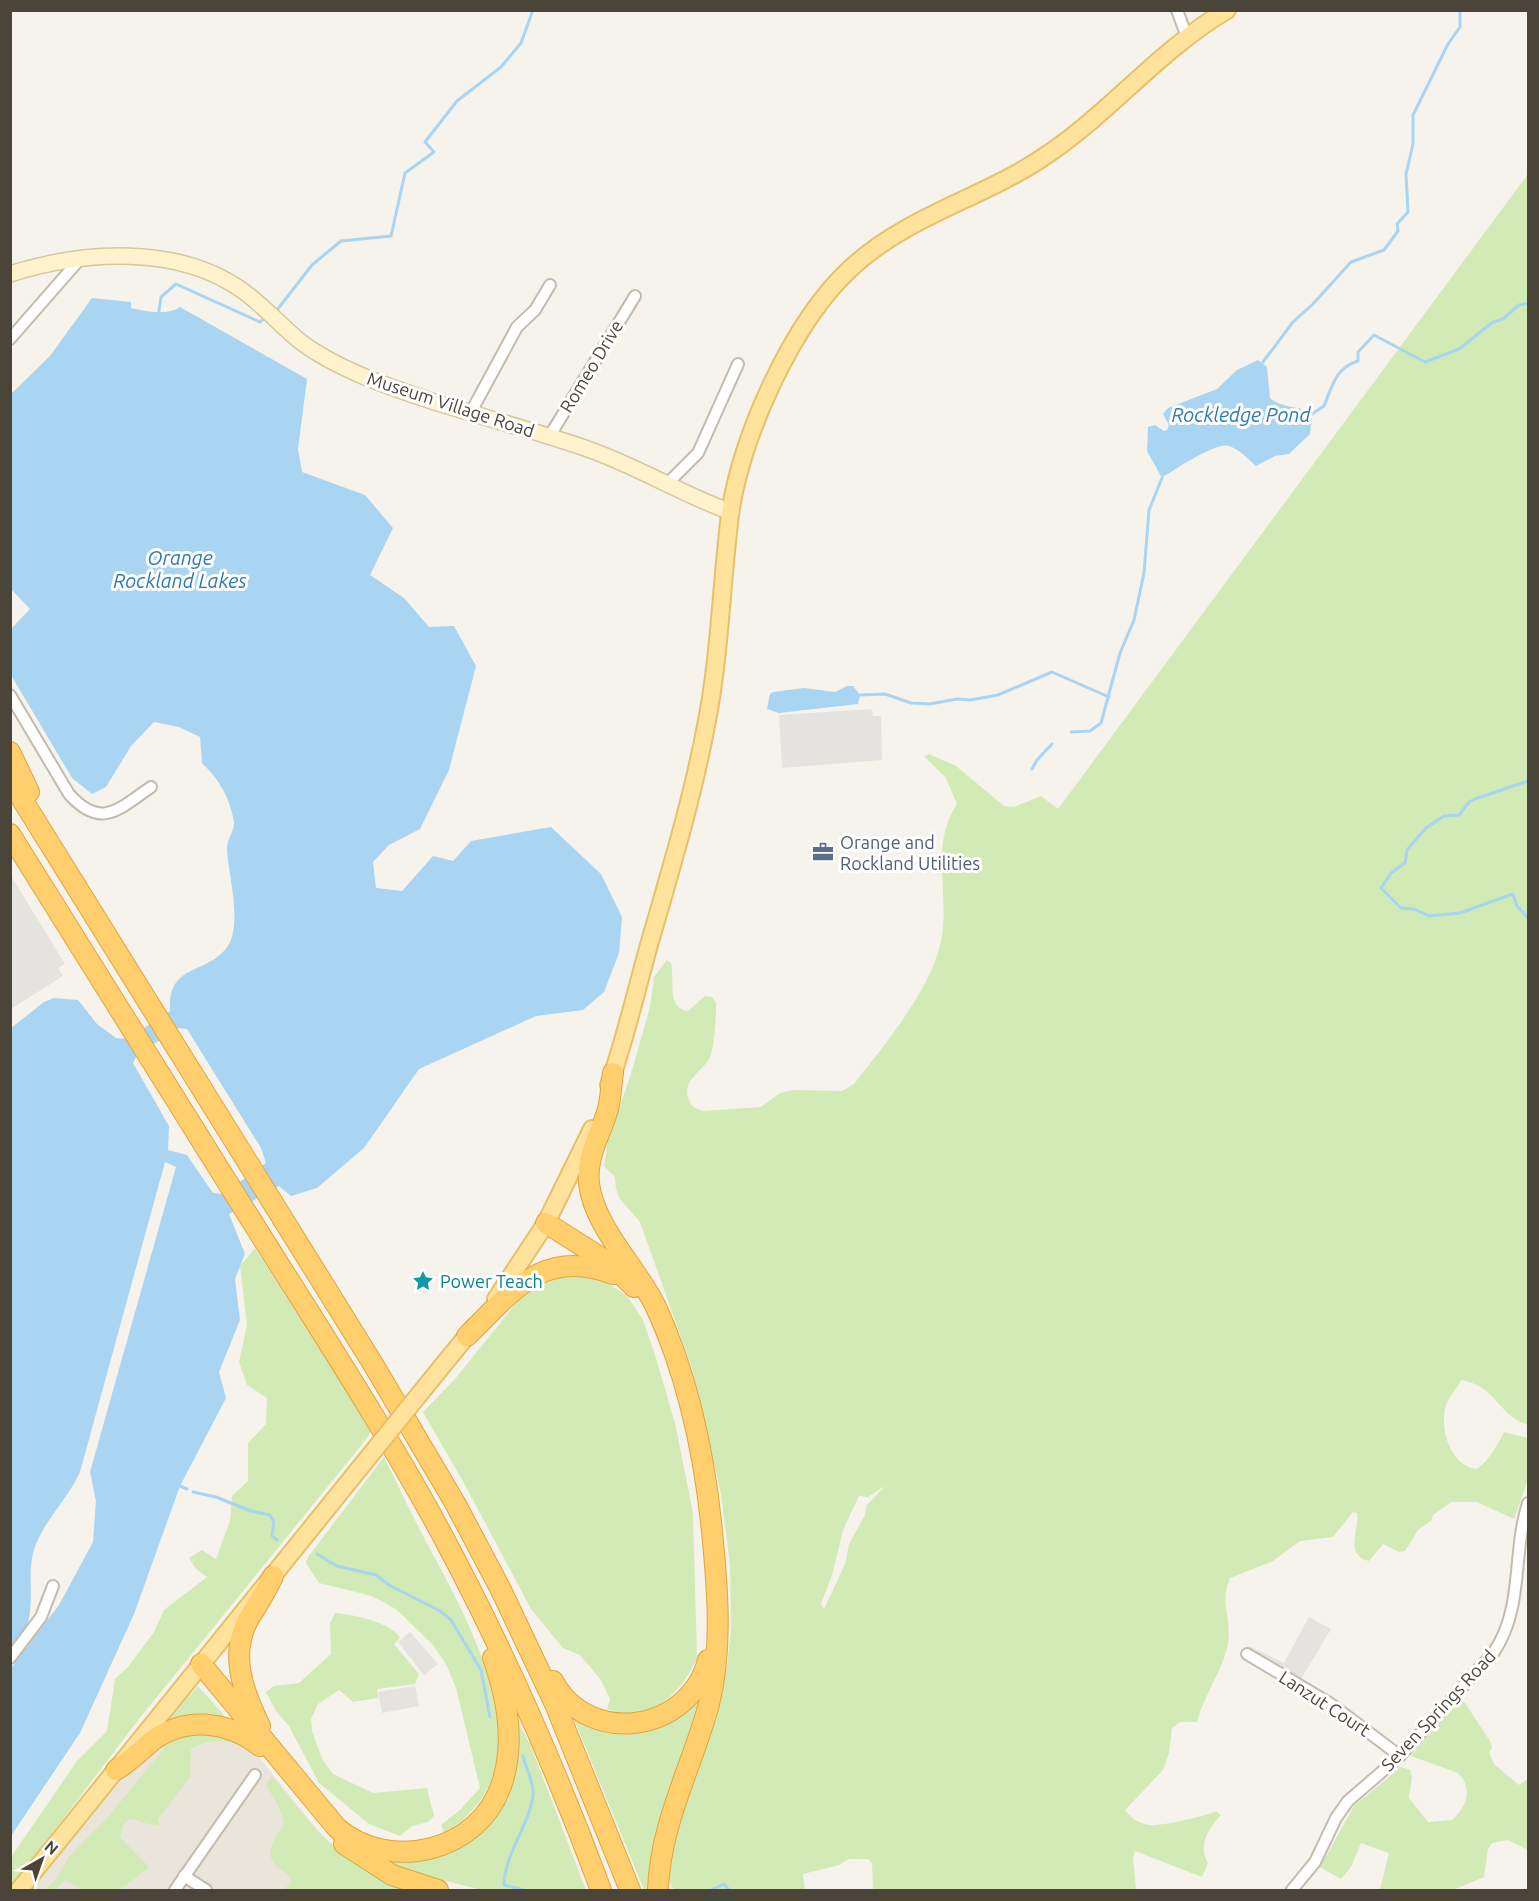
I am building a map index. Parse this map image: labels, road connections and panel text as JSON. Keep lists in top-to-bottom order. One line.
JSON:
{"streets":{"street":["Romeo Drive","Museum Village Road","Lanzut Court","Seven Springs Road"]},"crossings":[["Romeo Drive","Museum Village Road"],["Lanzut Court","Seven Springs Road"]],"water":["Rockledge Pond","Orange Rockland Lakes"],"places":{"office":["Orange and Rockland Utilities"],"place":["Power Teach"]},"north":"top right"}
